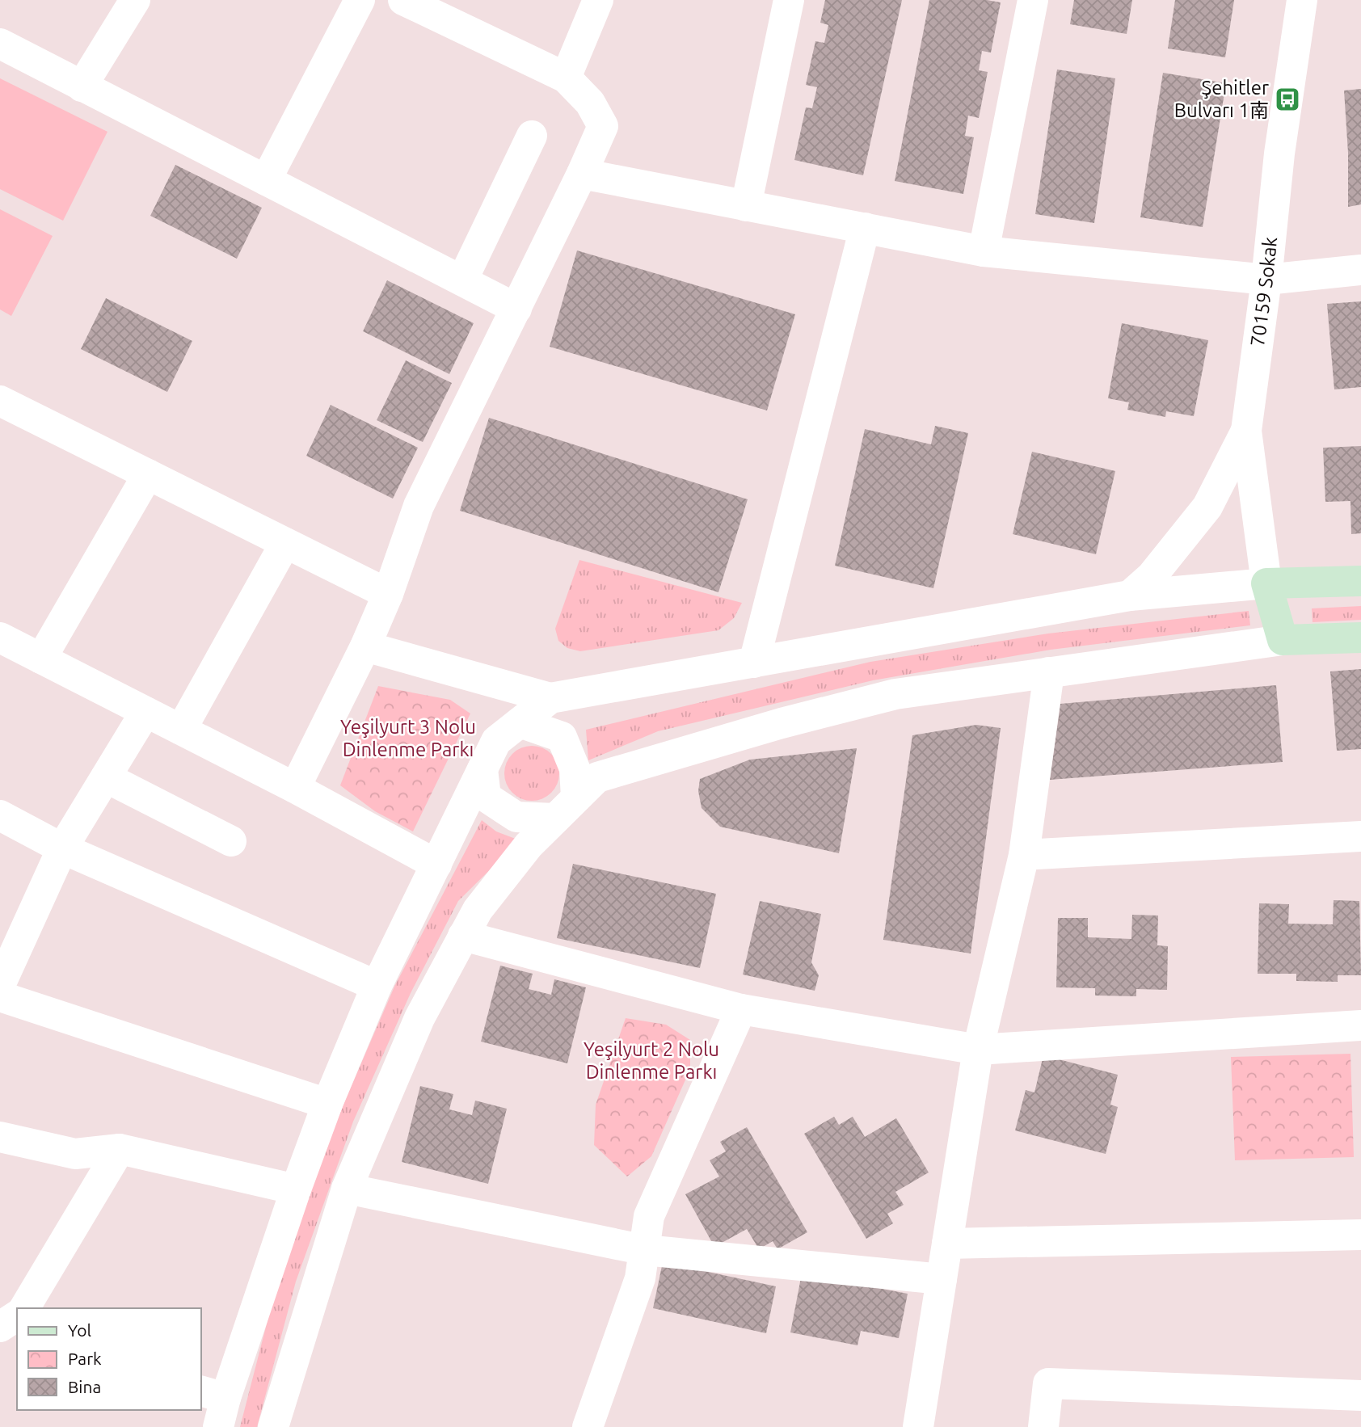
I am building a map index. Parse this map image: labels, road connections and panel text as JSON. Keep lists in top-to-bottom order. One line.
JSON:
{"streets":{"street":["70159 Sokak"]},"parks":["Yeşilyurt 3 Nolu Dinlenme Parkı","Yeşilyurt 2 Nolu Dinlenme Parkı"],"places":{"bus stop":["Şehitler Bulvarı 1南"]},"legend":["Yol","Park","Bina"]}
